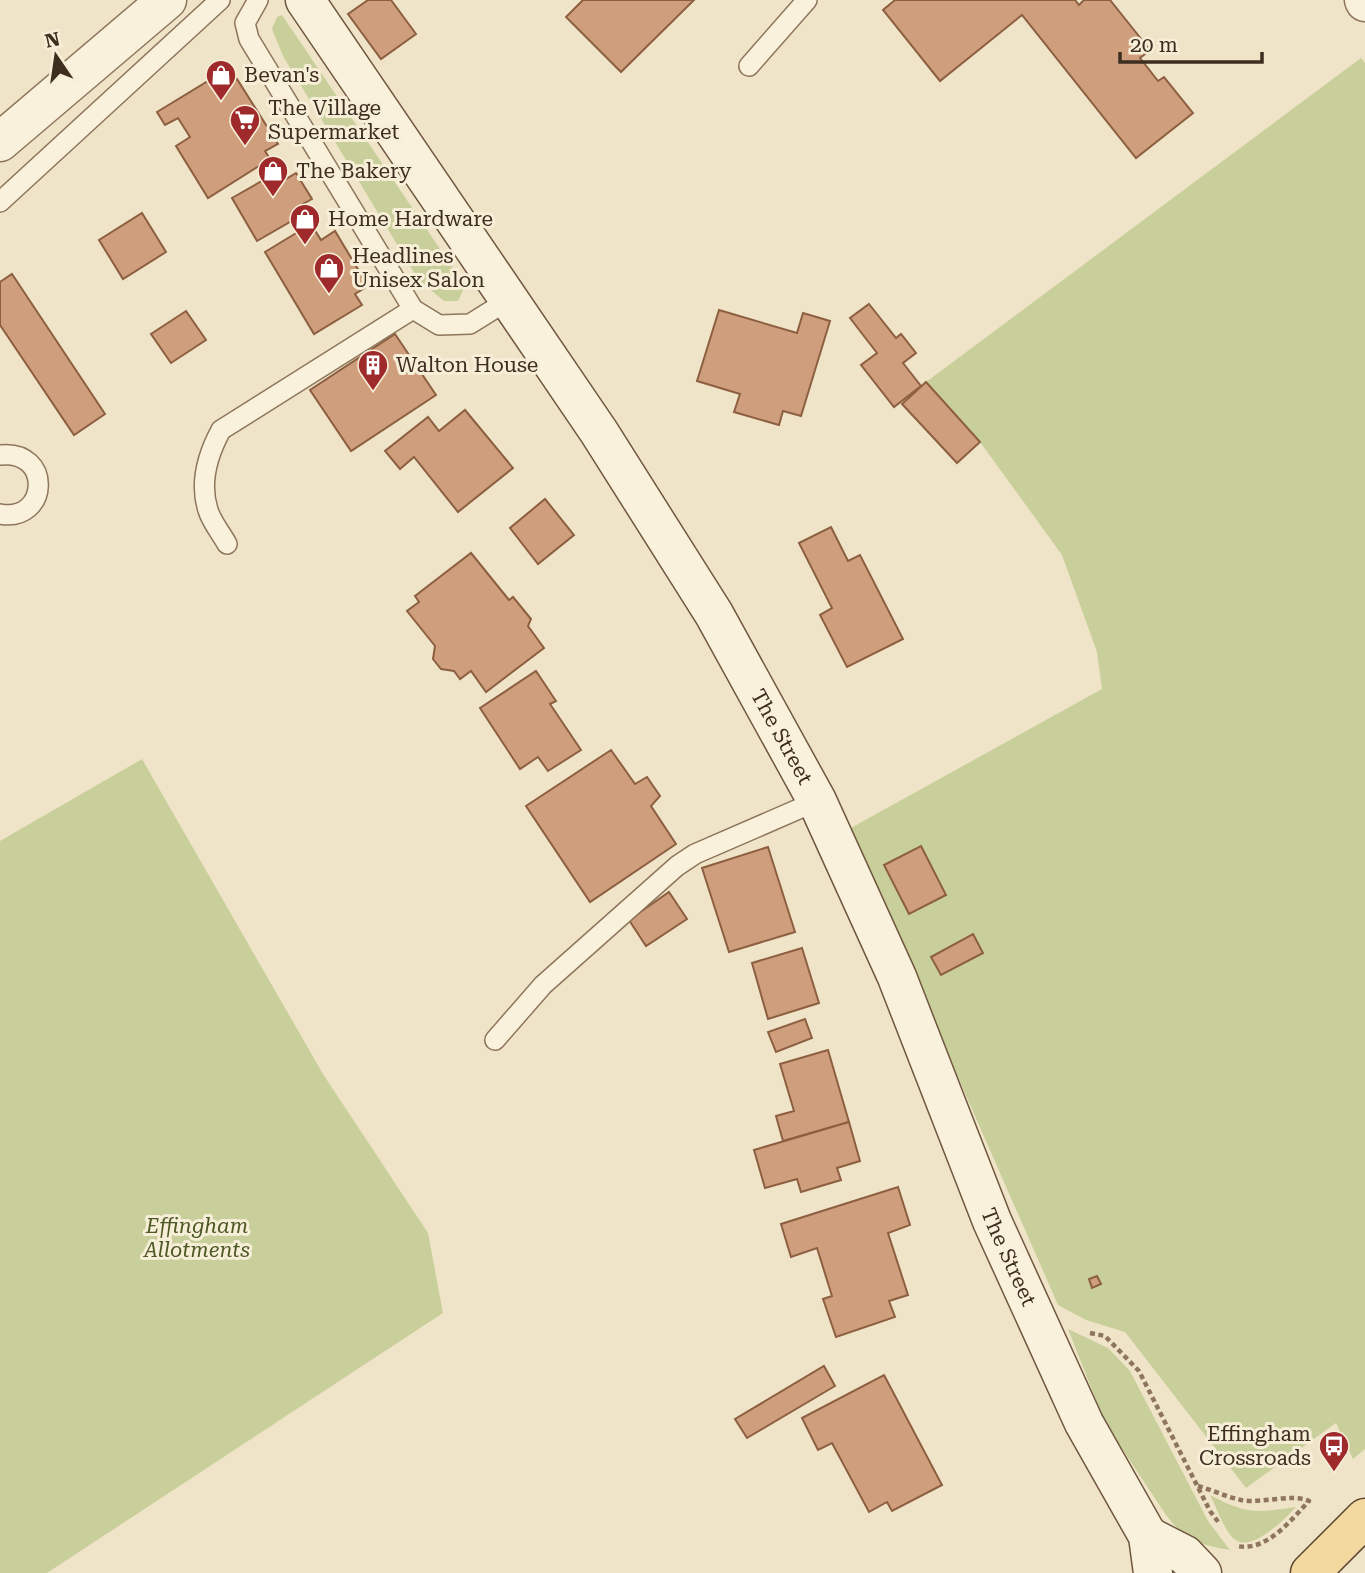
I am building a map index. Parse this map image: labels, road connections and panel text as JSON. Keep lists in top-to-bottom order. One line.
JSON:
{"streets":{"street":["The Street"]},"parks":["Effingham Allotments"],"places":{"shop":["Bevan's","The Bakery","Home Hardware","Headlines Unisex Salon"],"supermarket":["The Village Supermarket"],"building":["Walton House"],"bus stop":["Effingham Crossroads"]},"scale_bar":"20 m","north":"top"}
